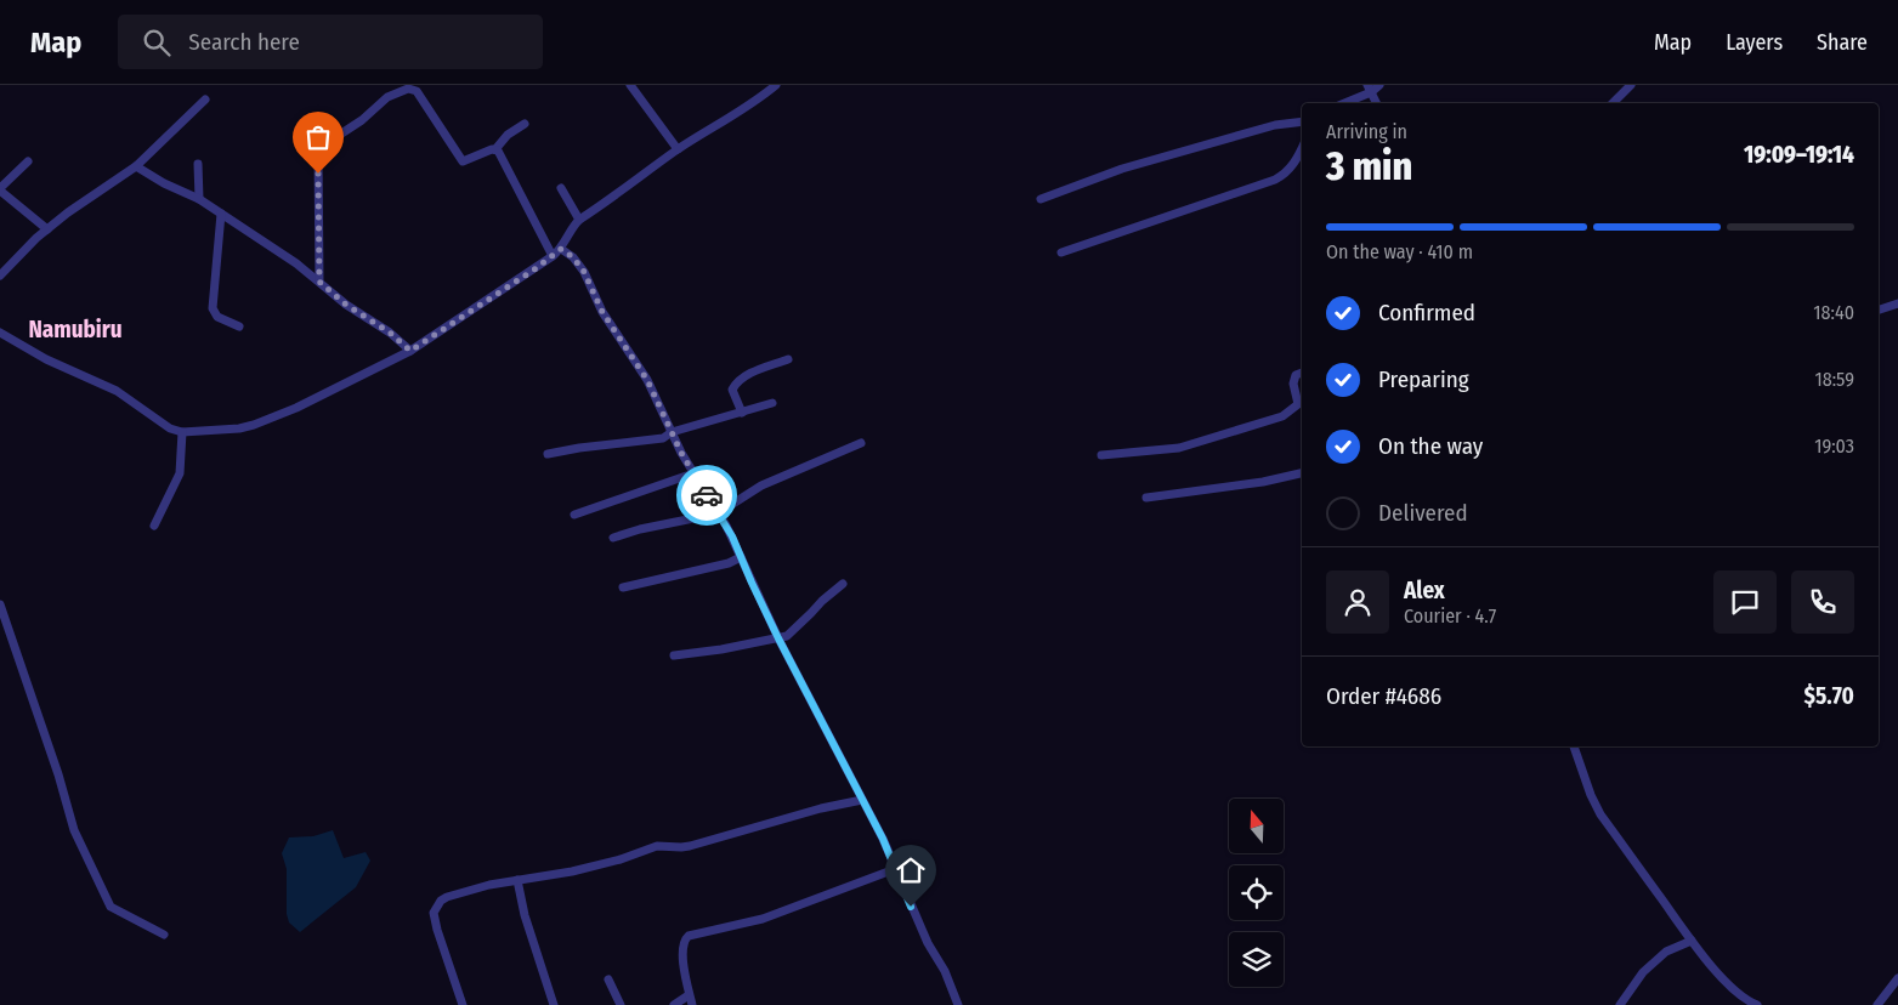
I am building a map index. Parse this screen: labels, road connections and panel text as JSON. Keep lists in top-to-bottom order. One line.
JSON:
{"districts":["Namubiru"],"north":"top","page":{"header":"Map","search":"Search here","nav":["Map","Layers","Share"],"heading":["3 min","Arriving in","19:09–19:14"],"panel":["Alex","Courier · 4.7","Order #4686","$5.70"],"bar":"On the way · 410 m","list":[["Confirmed","18:40"],["Preparing","18:59"],["On the way","19:03"],"Delivered"]}}
